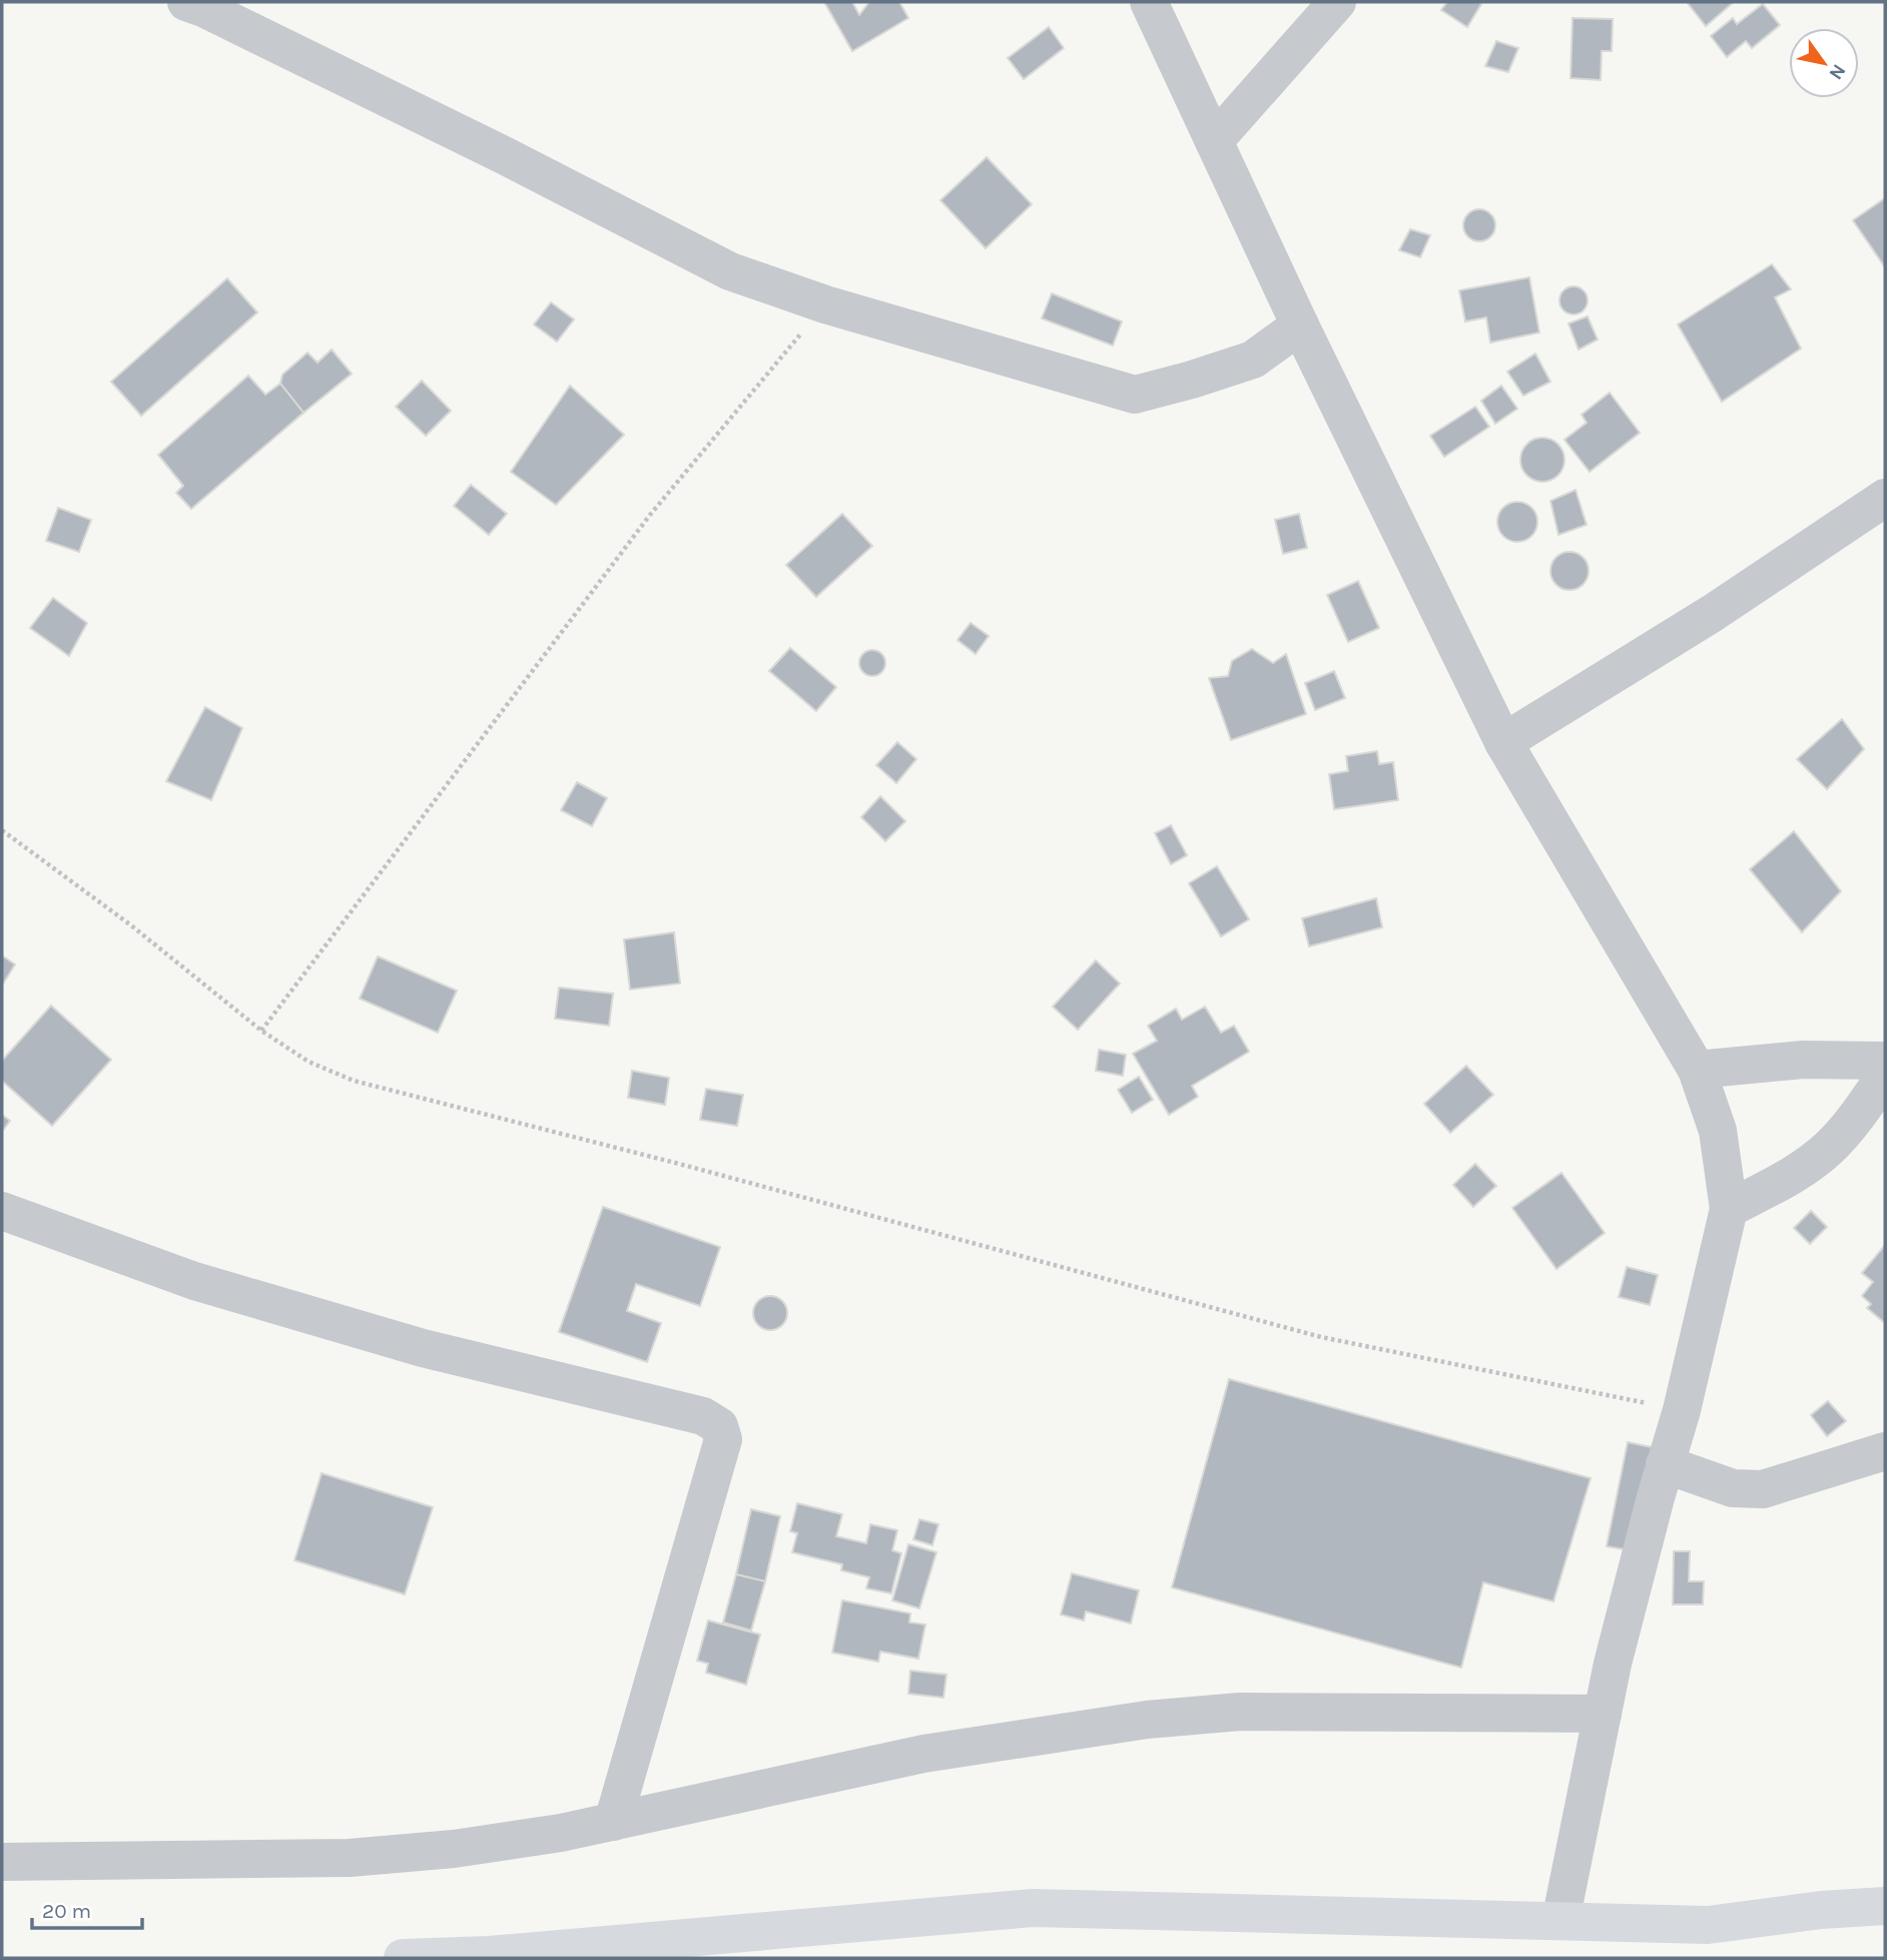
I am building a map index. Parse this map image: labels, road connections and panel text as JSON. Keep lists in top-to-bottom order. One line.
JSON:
{"scale_bar":"20 m","north":"bottom right"}
